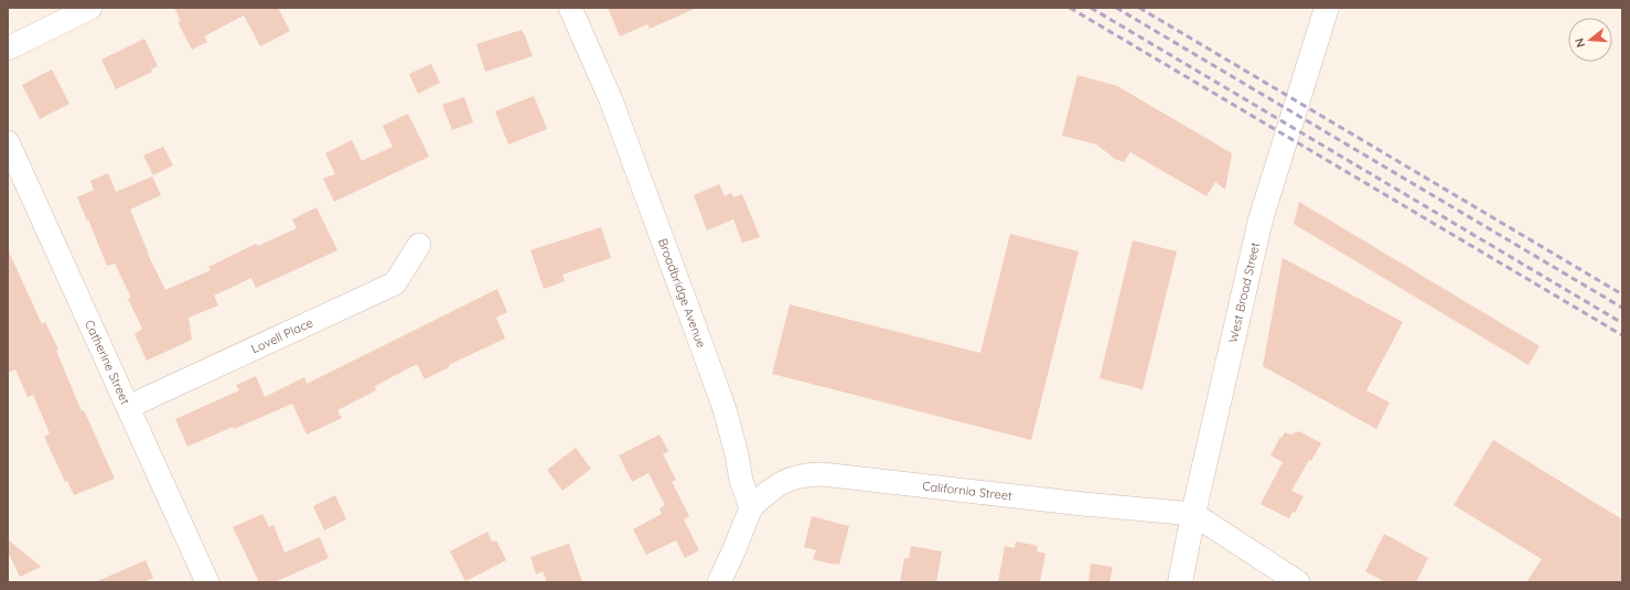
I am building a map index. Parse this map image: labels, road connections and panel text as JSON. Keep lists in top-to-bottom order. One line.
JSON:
{"streets":{"main road":["West Broad Street"],"street":["Broadbridge Avenue","Lovell Place","Catherine Street","California Street"]},"crossings":[["West Broad Street","California Street"],["Broadbridge Avenue","California Street"],["Lovell Place","Catherine Street"]],"north":"left"}
